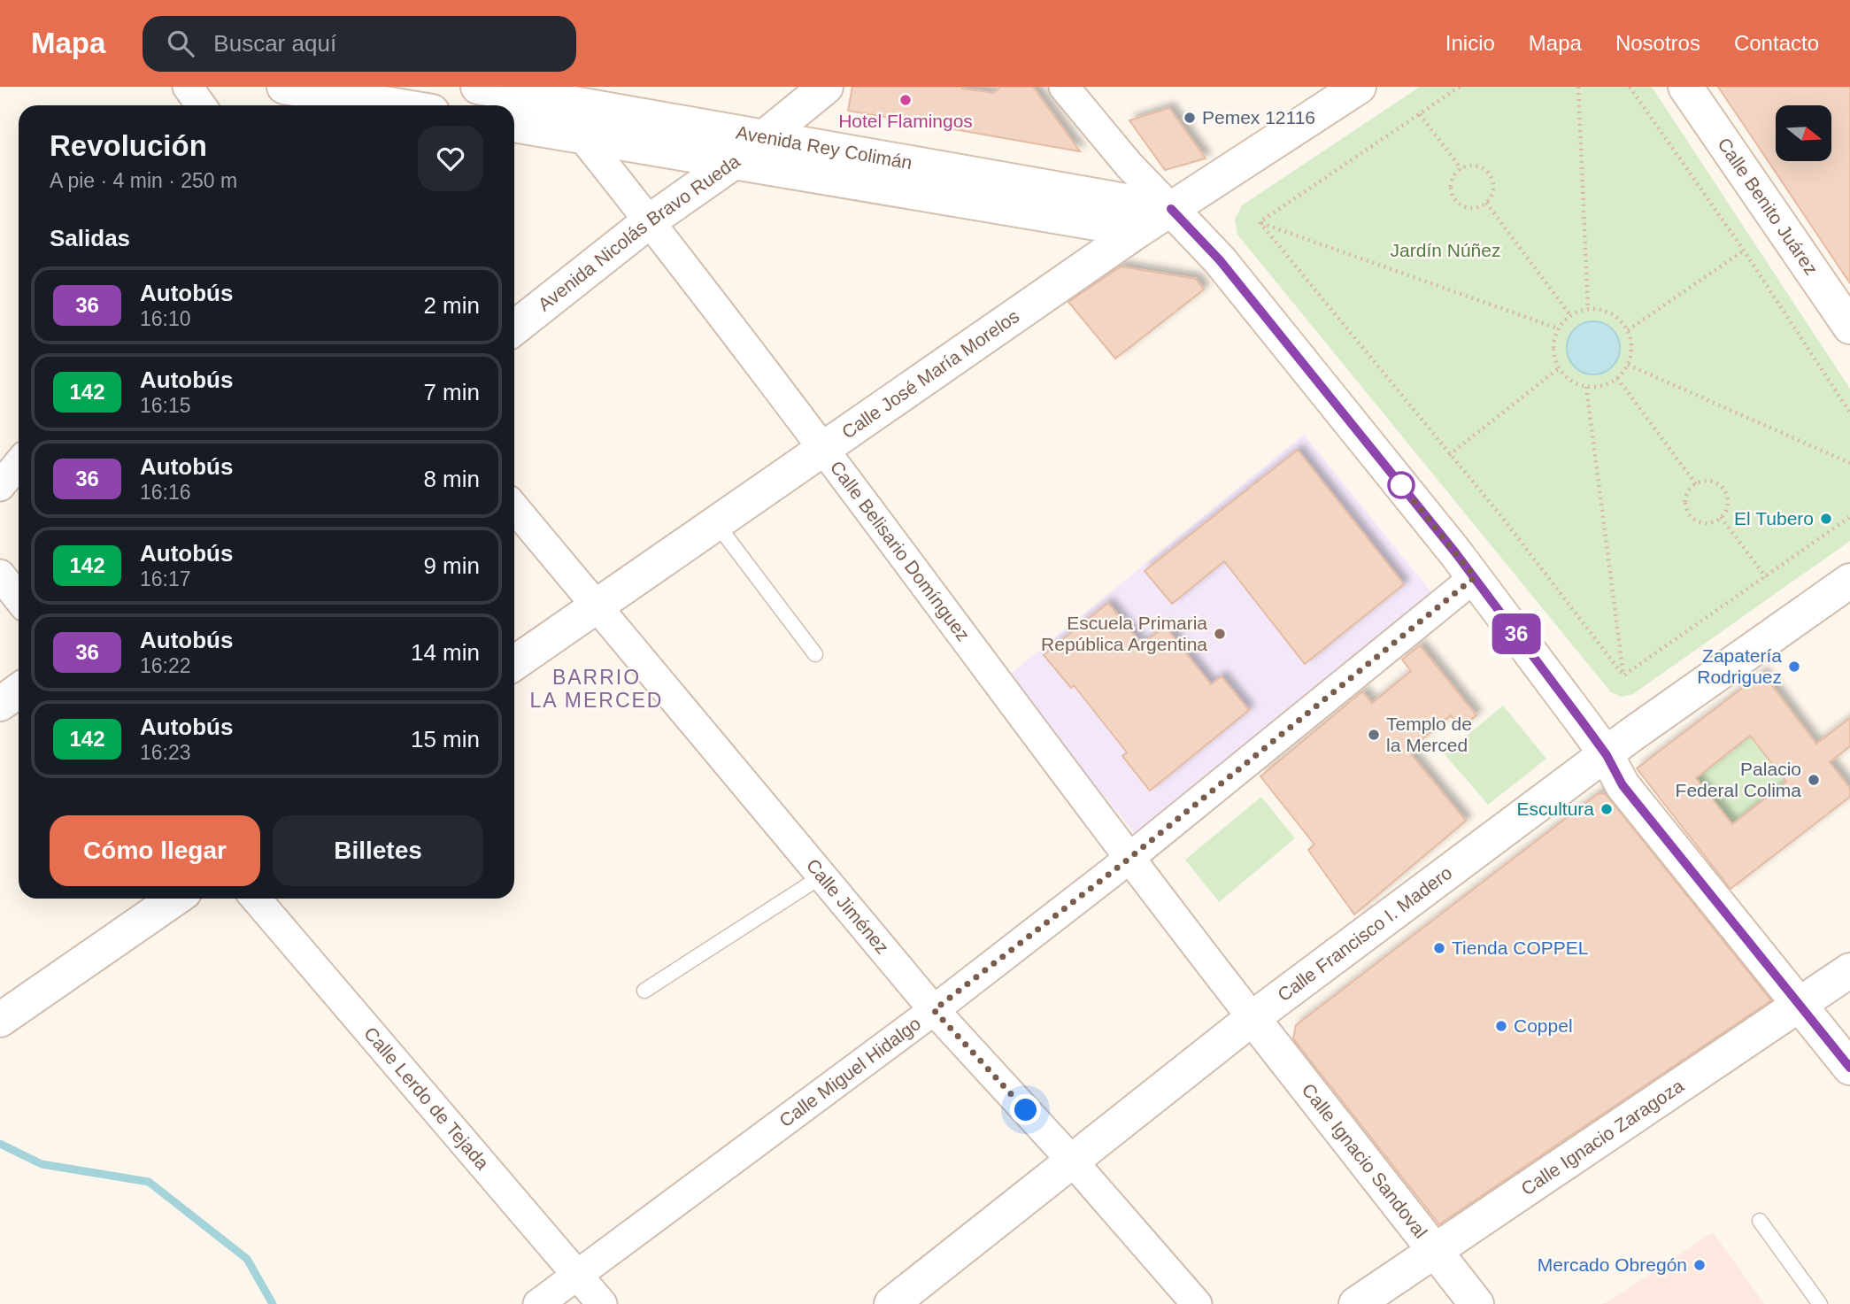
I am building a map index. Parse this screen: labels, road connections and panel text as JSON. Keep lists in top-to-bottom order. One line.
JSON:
{"streets":{"street":["Avenida Rey Colimán","Calle Benito Juárez","Avenida Nicolás Bravo Rueda","Calle José María Morelos","Calle Belisario Domínguez","Calle Jiménez","Calle Francisco I. Madero","Calle Miguel Hidalgo","Calle Lerdo de Tejada","Calle Ignacio Zaragoza","Calle Ignacio Sandoval"]},"crossings":[["Avenida Rey Colimán","Avenida Nicolás Bravo Rueda"],["Avenida Rey Colimán","Calle José María Morelos"],["Avenida Rey Colimán","Calle Belisario Domínguez"],["Avenida Nicolás Bravo Rueda","Calle Belisario Domínguez"],["Calle José María Morelos","Calle Belisario Domínguez"],["Calle José María Morelos","Calle Jiménez"],["Calle Belisario Domínguez","Calle Francisco I. Madero"],["Calle Belisario Domínguez","Calle Miguel Hidalgo"],["Calle Belisario Domínguez","Calle Ignacio Sandoval"],["Calle Jiménez","Calle Francisco I. Madero"],["Calle Jiménez","Calle Miguel Hidalgo"],["Calle Francisco I. Madero","Calle Ignacio Sandoval"],["Calle Miguel Hidalgo","Calle Lerdo de Tejada"],["Calle Ignacio Zaragoza","Calle Ignacio Sandoval"]],"districts":["BARRIO LA MERCED"],"parks":["Jardín Núñez"],"places":["Hotel Flamingos","Pemex 12116","El Tubero","Escuela Primaria República Argentina","Zapatería Rodriguez","Templo de la Merced","Palacio Federal Colima","Escultura","Tienda COPPEL","Coppel","Mercado Obregón"],"lines":["bus line 36"],"north":"right","page":{"header":"Mapa","search":"Buscar aquí","nav":["Inicio","Mapa","Nosotros","Contacto"],"on_map":"36","heading":[["Revolución","A pie · 4 min · 250 m"],"Salidas"],"list":[{"mark":"36","name":"Autobús","note":"16:10","value":"2 min"},{"mark":"142","name":"Autobús","note":"16:15","value":"7 min"},{"mark":"36","name":"Autobús","note":"16:16","value":"8 min"},{"mark":"142","name":"Autobús","note":"16:17","value":"9 min"},{"mark":"36","name":"Autobús","note":"16:22","value":"14 min"},{"mark":"142","name":"Autobús","note":"16:23","value":"15 min"}],"buttons":["Cómo llegar","Billetes"]}}
